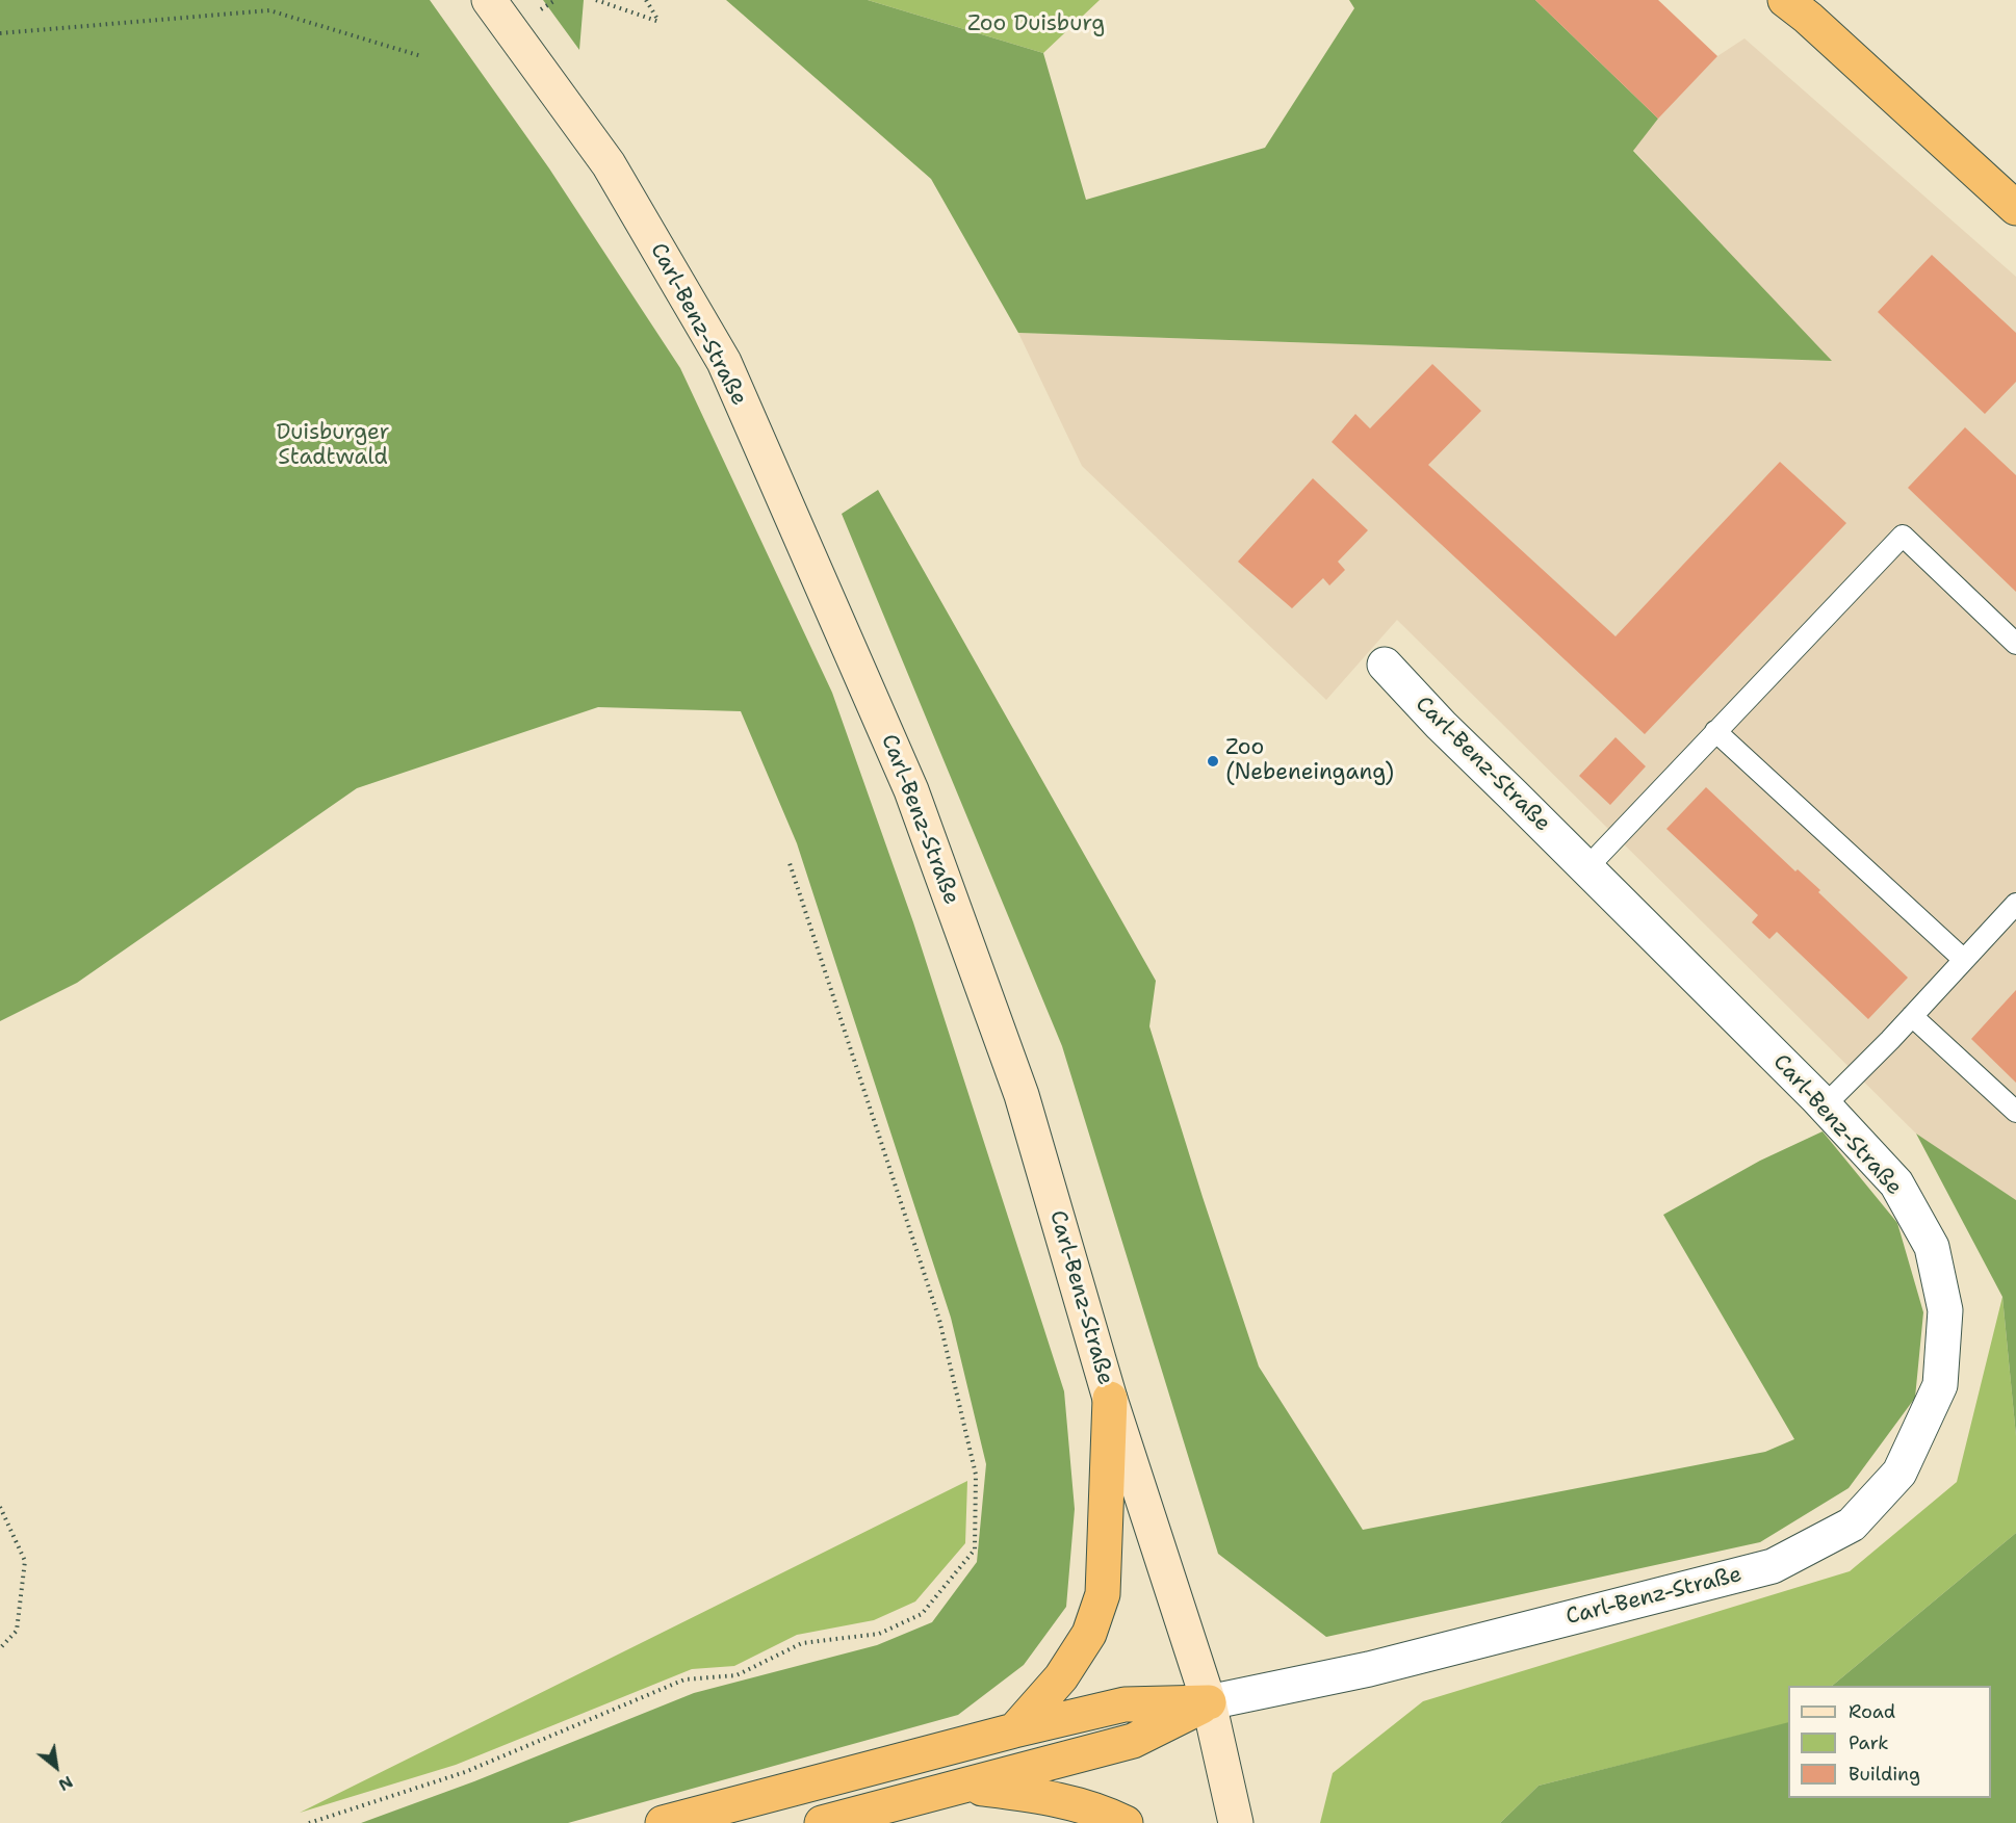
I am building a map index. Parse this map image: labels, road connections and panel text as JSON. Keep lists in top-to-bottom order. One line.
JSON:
{"streets":{"main road":["Carl-Benz-Straße"]},"parks":["Zoo Duisburg","Duisburger Stadtwald"],"places":["Zoo (Nebeneingang)"],"legend":["Road","Park","Building"],"north":"bottom right"}
